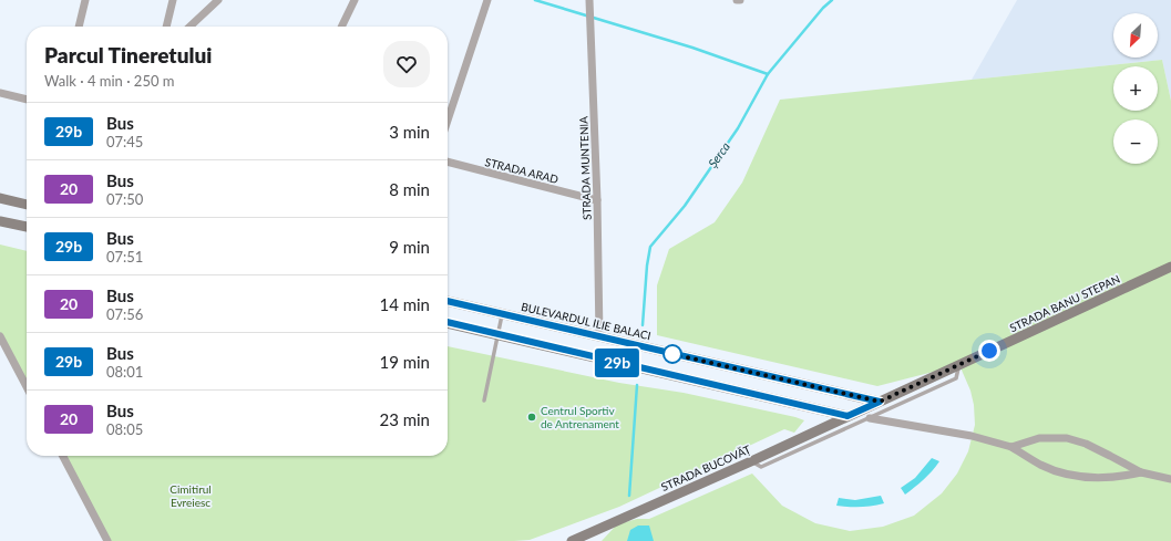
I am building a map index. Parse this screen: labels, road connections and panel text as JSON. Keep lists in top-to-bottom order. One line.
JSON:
{"streets":{"main road":["STRADA BANU STEPAN","BULEVARDUL ILIE BALACI","STRADA BUCOVĂȚ"],"street":["STRADA MUNTENIA","STRADA ARAD"]},"crossings":[["STRADA MUNTENIA","STRADA ARAD"],["STRADA MUNTENIA","BULEVARDUL ILIE BALACI"],["STRADA BANU STEPAN","BULEVARDUL ILIE BALACI"],["STRADA BANU STEPAN","STRADA BUCOVĂȚ"]],"water":["Șerca"],"parks":["Cimitirul Evreiesc"],"places":["Centrul Sportiv de Antrenament"],"lines":["bus line 29b"],"north":"bottom left","page":{"on_map":"29b","map_buttons":["+","−"],"heading":["Parcul Tineretului","Walk · 4 min · 250 m"],"list":[{"mark":"29b","name":"Bus","note":"07:45","value":"3 min"},{"mark":"20","name":"Bus","note":"07:50","value":"8 min"},{"mark":"29b","name":"Bus","note":"07:51","value":"9 min"},{"mark":"20","name":"Bus","note":"07:56","value":"14 min"},{"mark":"29b","name":"Bus","note":"08:01","value":"19 min"},{"mark":"20","name":"Bus","note":"08:05","value":"23 min"}]}}
